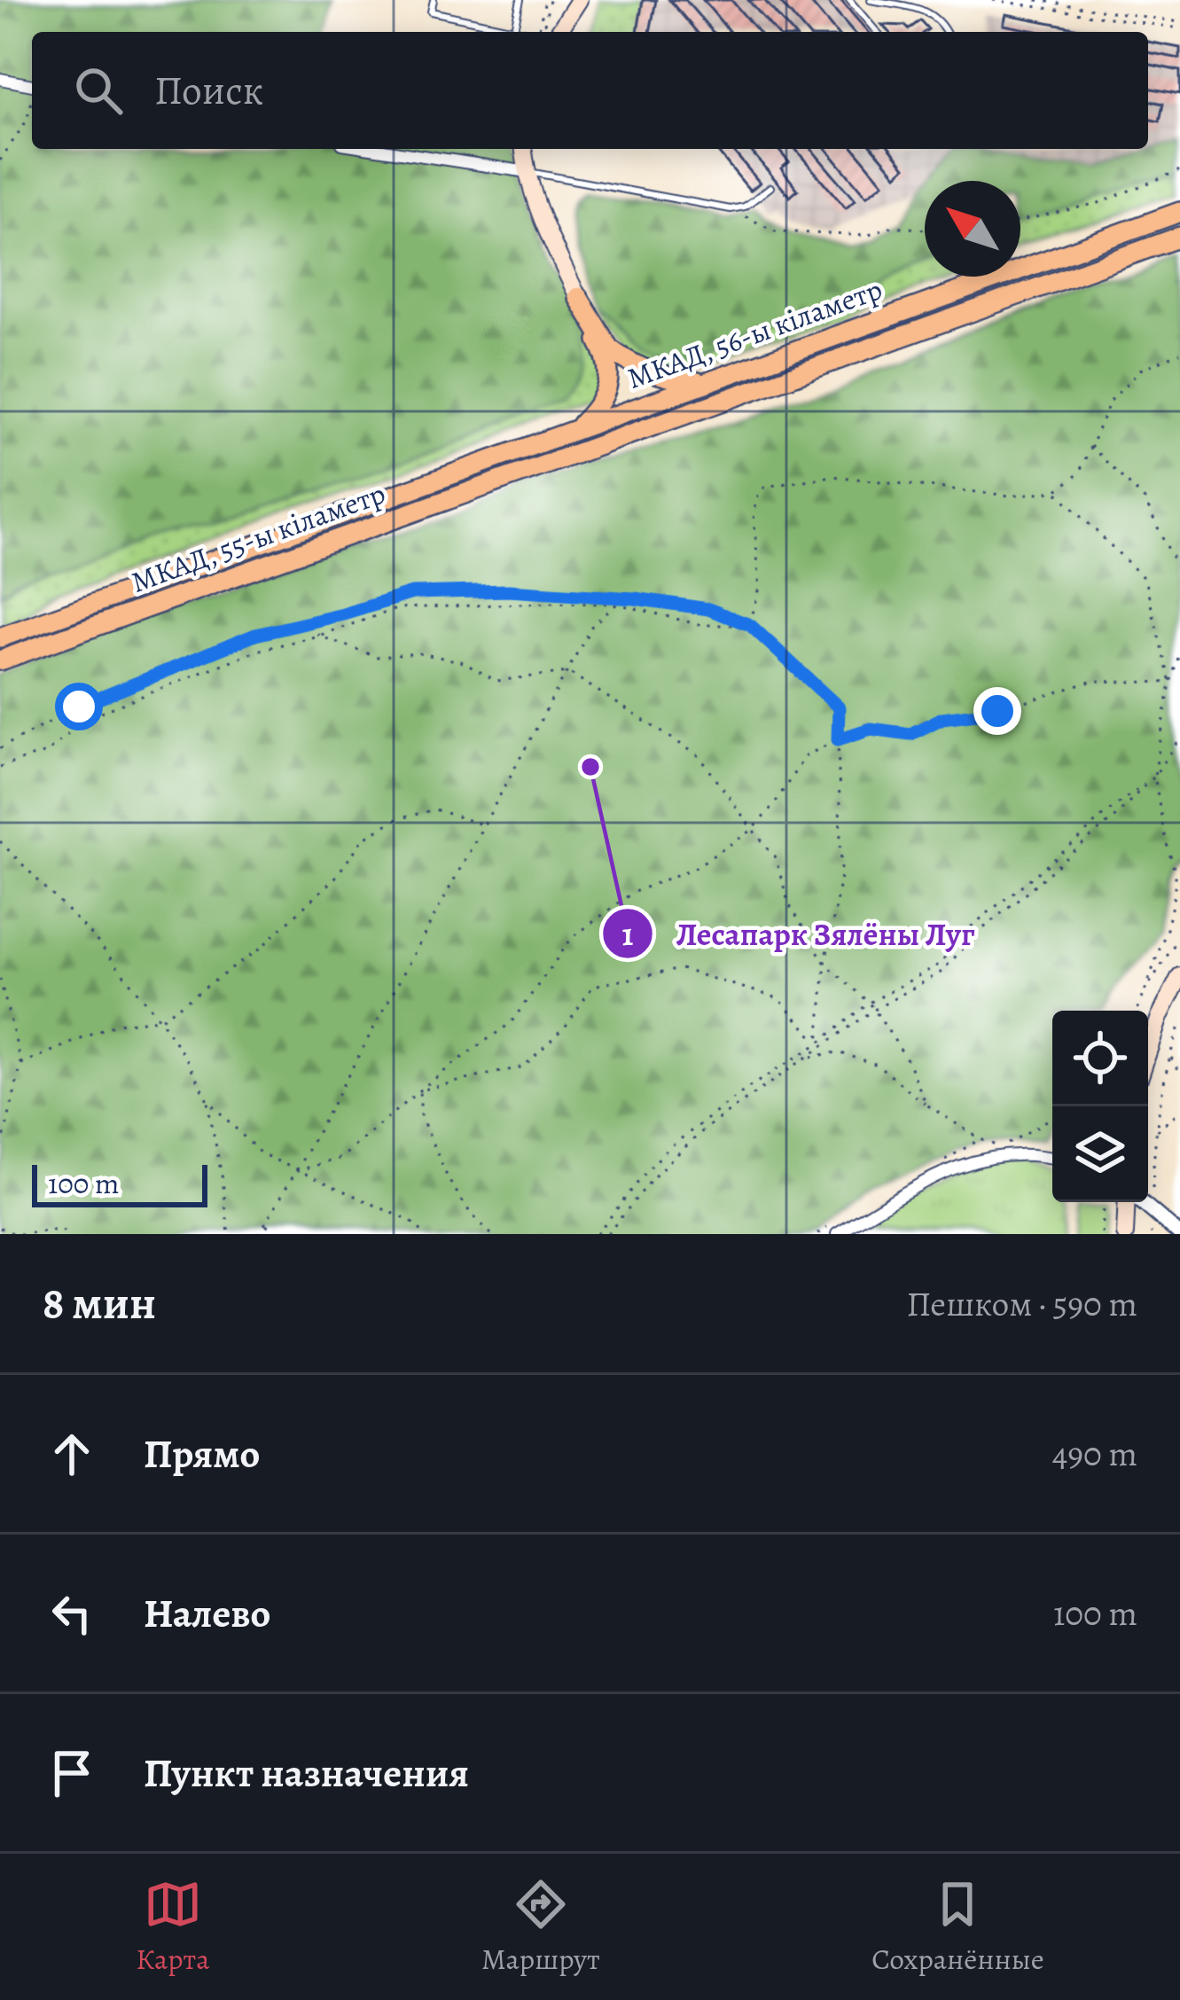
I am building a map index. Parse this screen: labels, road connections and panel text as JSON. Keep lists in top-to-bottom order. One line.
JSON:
{"streets":{"highway":["МКАД, 56-ы кіламетр","МКАД, 55-ы кіламетр"]},"crossings":[["МКАД, 56-ы кіламетр","МКАД, 55-ы кіламетр"]],"places":["Лесапарк Зялёны Луг"],"scale_bar":"100 m","north":"top left","page":{"search":"Поиск","scale":"100 m","heading":["8 мин","Пешком · 590 m"],"list":[["Прямо","490 m"],["Налево","100 m"],"Пункт назначения"],"nav":["Карта","Маршрут","Сохранённые"]}}
